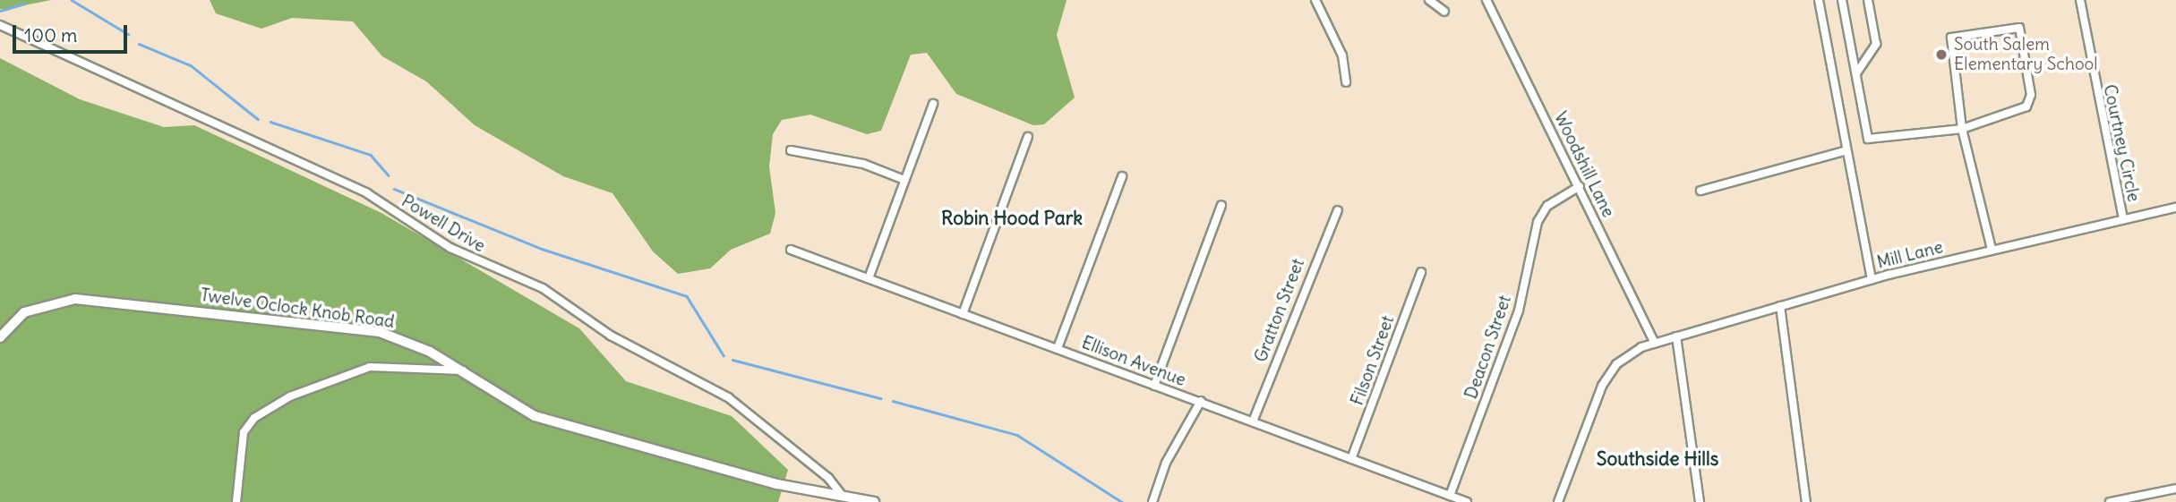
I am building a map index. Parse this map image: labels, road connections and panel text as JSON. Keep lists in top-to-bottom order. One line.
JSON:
{"streets":{"street":["Courtney Circle","Woodshill Lane","Powell Drive","Mill Lane","Twelve Oclock Knob Road","Gratton Street","Deacon Street","Filson Street","Ellison Avenue"]},"crossings":[["Courtney Circle","Mill Lane"],["Woodshill Lane","Mill Lane"],["Woodshill Lane","Deacon Street"],["Powell Drive","Twelve Oclock Knob Road"],["Gratton Street","Ellison Avenue"],["Deacon Street","Ellison Avenue"],["Filson Street","Ellison Avenue"]],"districts":["Robin Hood Park","Southside Hills"],"places":["South Salem Elementary School"],"scale_bar":"100 m"}
